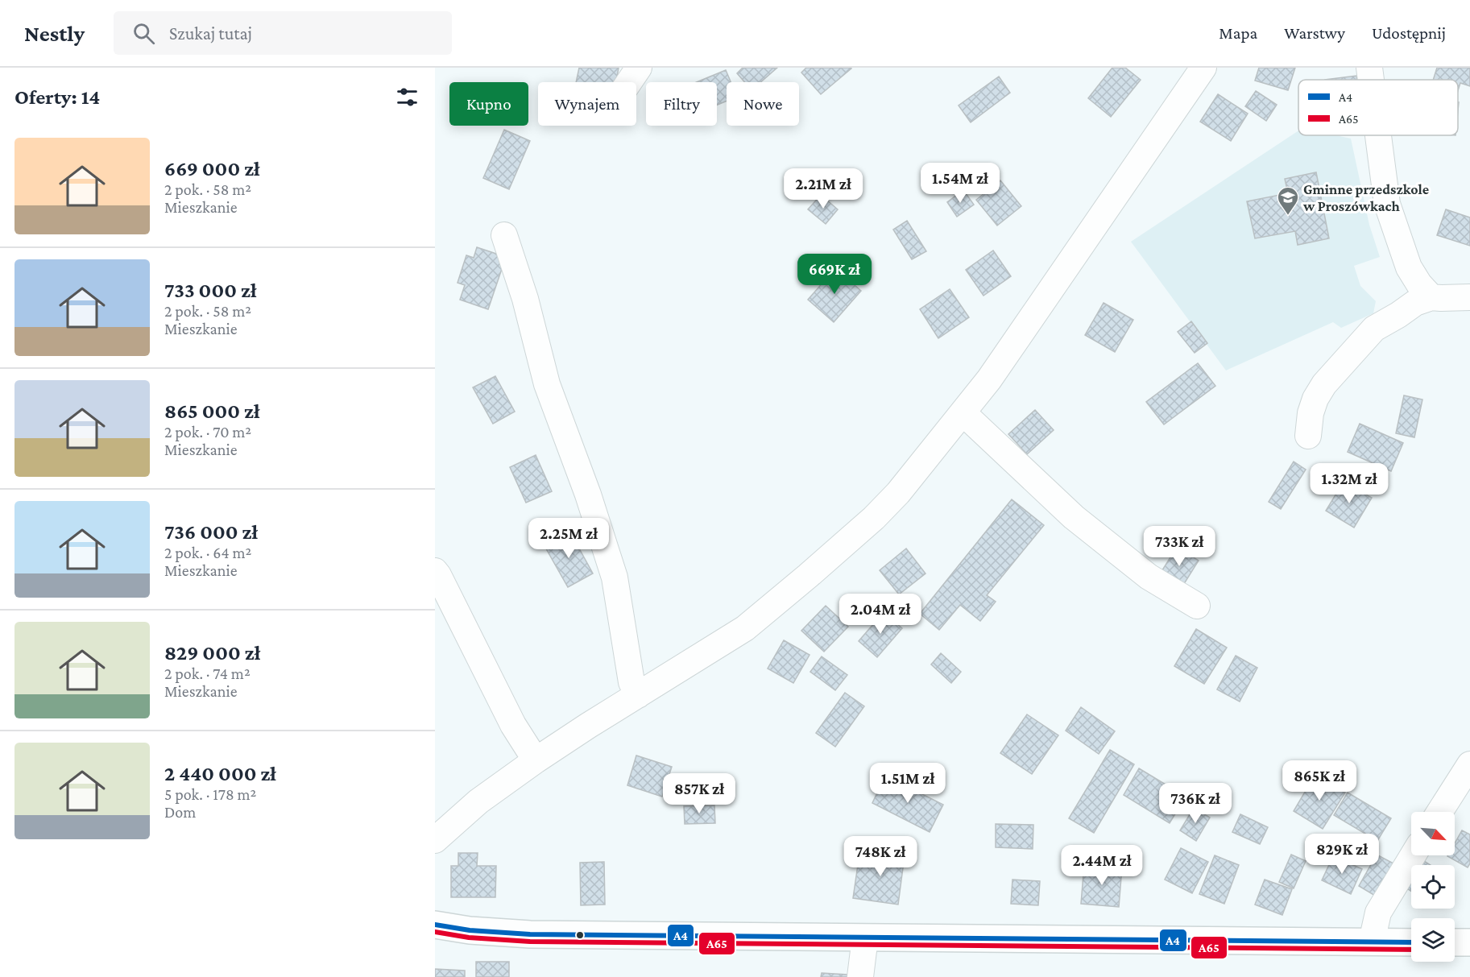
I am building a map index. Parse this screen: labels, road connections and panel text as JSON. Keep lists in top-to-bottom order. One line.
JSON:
{"places":{"school or university":["Gminne przedszkole w Proszówkach"]},"lines":["transit line A4","transit line A65"],"legend":["A4","A65"],"north":"bottom right","page":{"header":"Nestly","search":"Szukaj tutaj","nav":["Mapa","Warstwy","Udostępnij"],"heading":"Oferty: 14","chip":["Kupno","Wynajem","Filtry","Nowe"],"list":[{"name":"669 000 zł","note":"2 pok. · 58 m² · Mieszkanie"},{"name":"733 000 zł","note":"2 pok. · 58 m² · Mieszkanie"},{"name":"865 000 zł","note":"2 pok. · 70 m² · Mieszkanie"},{"name":"736 000 zł","note":"2 pok. · 64 m² · Mieszkanie"},{"name":"829 000 zł","note":"2 pok. · 74 m² · Mieszkanie"},{"name":"2 440 000 zł","note":"5 pok. · 178 m² · Dom"}],"price":["1.54M zł","2.21M zł","669K zł","1.32M zł","2.25M zł","733K zł","2.04M zł","865K zł","1.51M zł","857K zł","736K zł","829K zł","748K zł","2.44M zł"]}}
